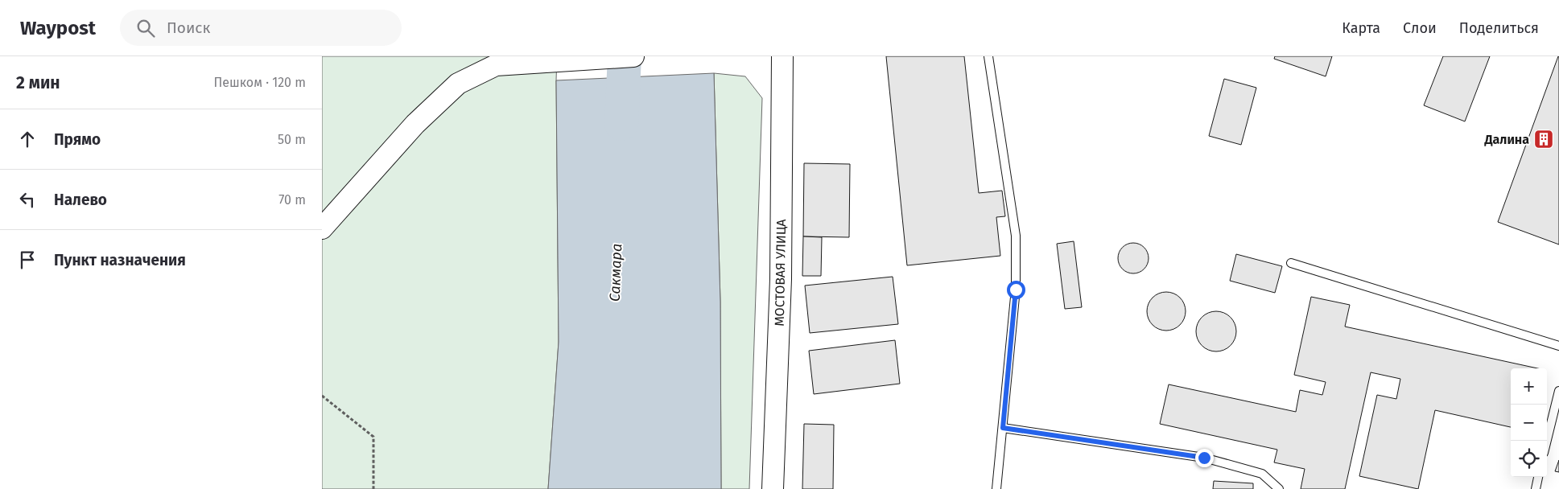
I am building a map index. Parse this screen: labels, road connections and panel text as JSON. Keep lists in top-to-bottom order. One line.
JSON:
{"streets":{"street":["МОСТОВАЯ УЛИЦА"]},"water":["Сакмара"],"places":{"building":["Далина"]},"page":{"header":"Waypost","search":"Поиск","nav":["Карта","Слои","Поделиться"],"heading":["2 мин","Пешком · 120 m"],"list":[["Прямо","50 m"],["Налево","70 m"],"Пункт назначения"],"map_buttons":["+","−"]}}
